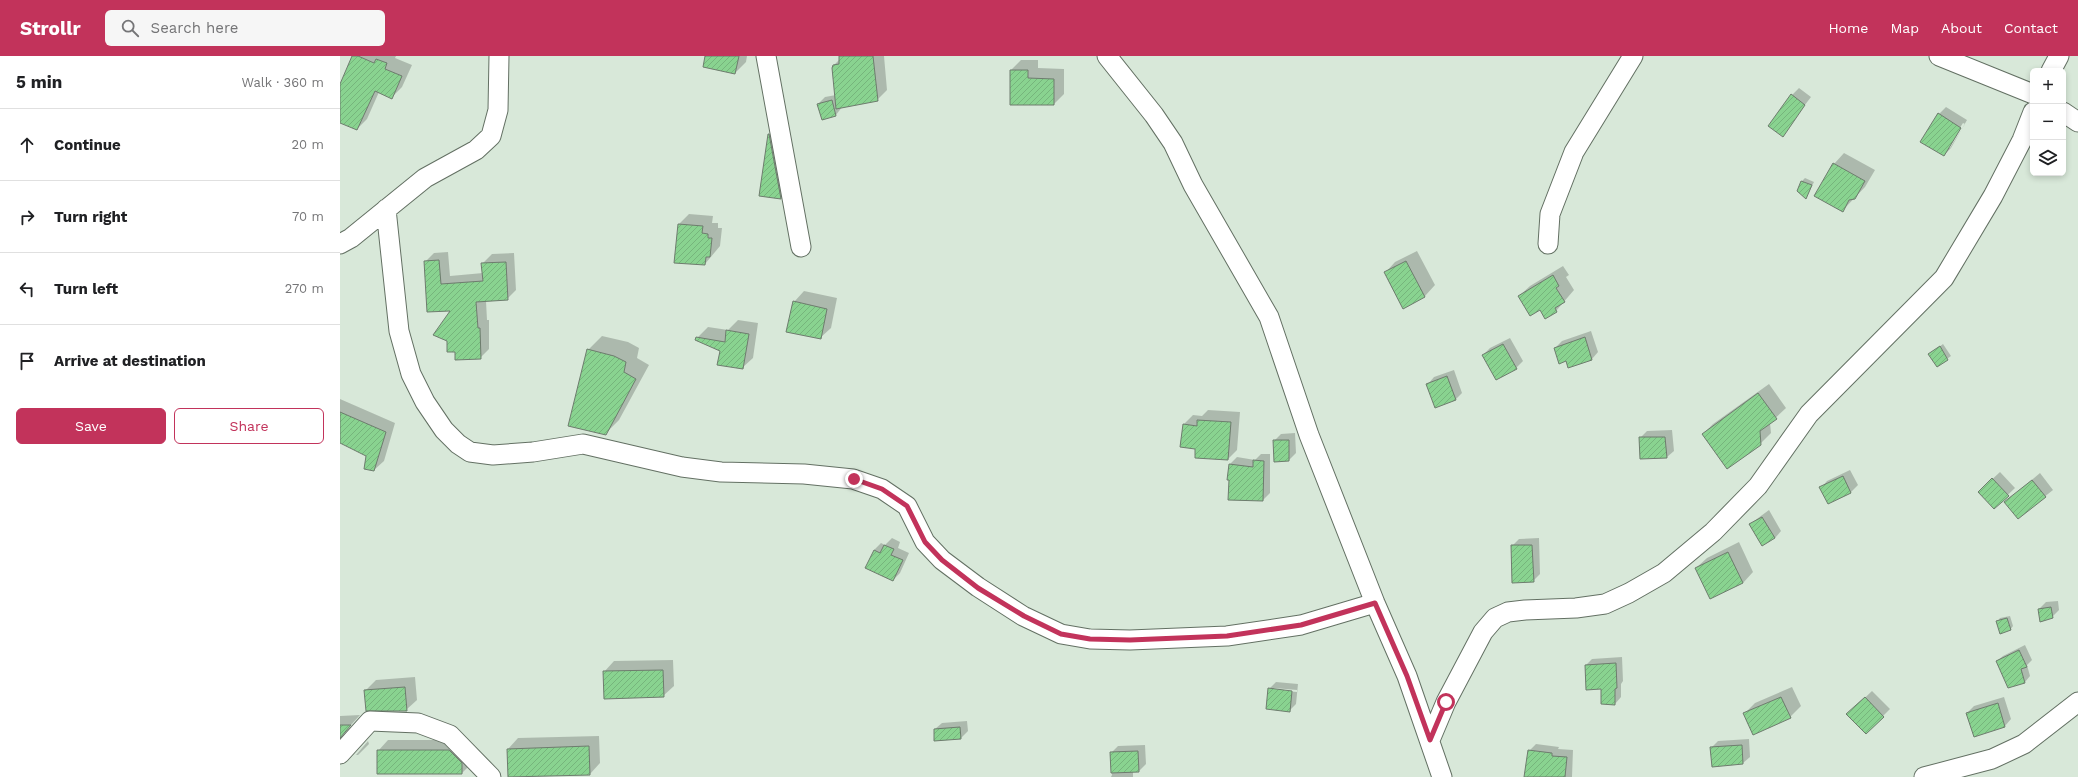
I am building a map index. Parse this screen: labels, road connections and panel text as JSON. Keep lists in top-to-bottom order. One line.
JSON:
{"page":{"header":"Strollr","search":"Search here","nav":["Home","Map","About","Contact"],"heading":["5 min","Walk · 360 m"],"map_buttons":["+","−"],"list":[["Continue","20 m"],["Turn right","70 m"],["Turn left","270 m"],"Arrive at destination"],"buttons":["Save","Share"]}}
